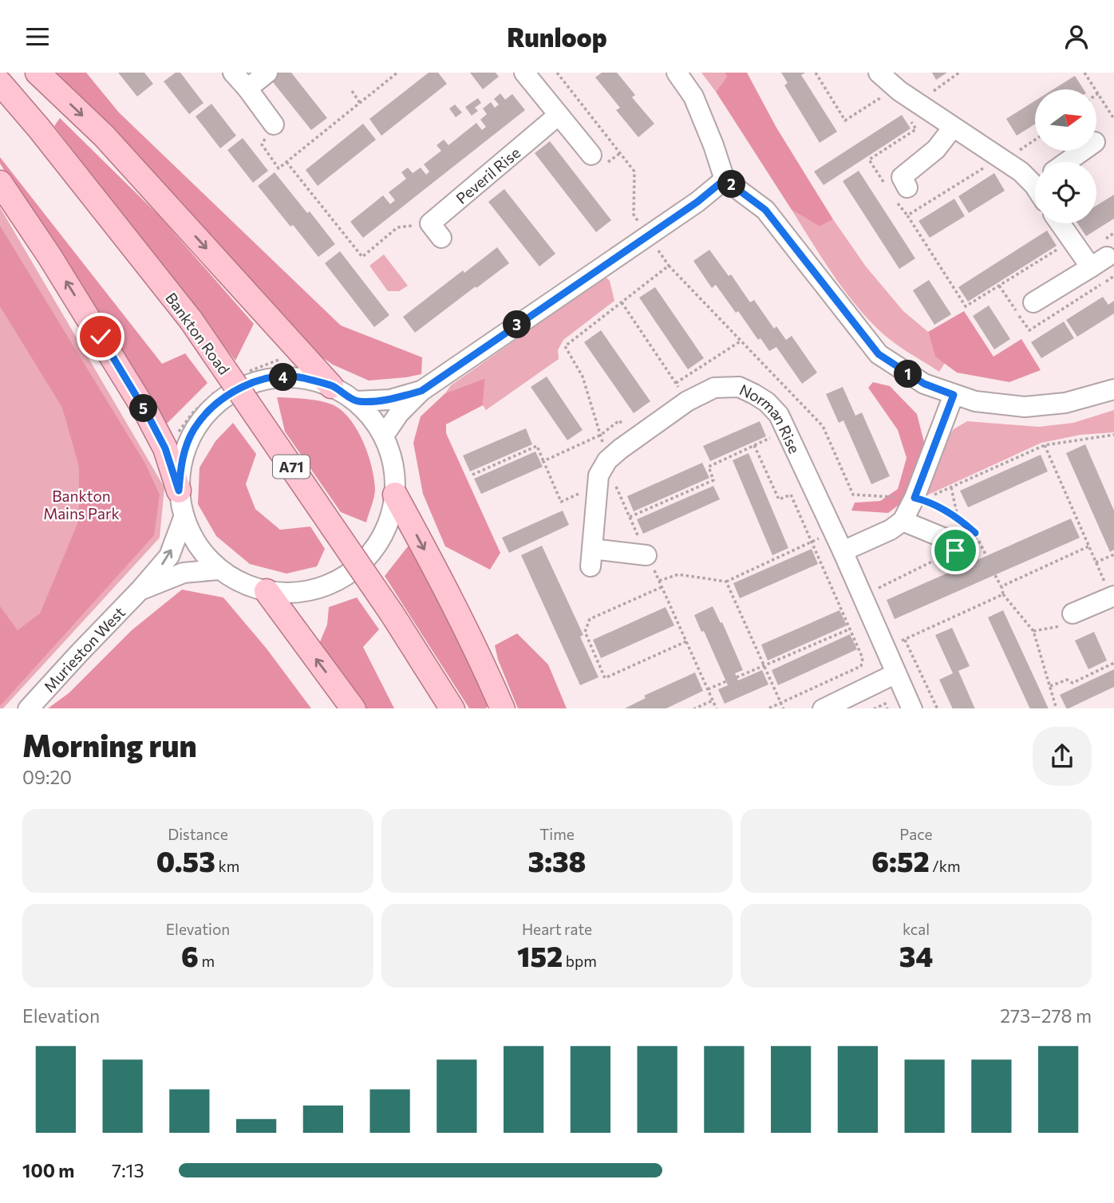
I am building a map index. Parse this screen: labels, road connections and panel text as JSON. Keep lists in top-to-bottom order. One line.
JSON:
{"streets":{"main road":["Bankton Road","A71"],"street":["Peveril Rise","Norman Rise","Murieston West"]},"parks":["Bankton Mains Park"],"north":"right","page":{"header":"Runloop","pins":["2","3","1","4","5"],"heading":["Morning run","09:20"],"stats":[["Distance","0.53 km"],["Time","3:38"],["Pace","6:52 /km"],["Elevation","6 m"],["Heart rate","152 bpm"],["kcal","34"]],"chart":["Elevation","273–278 m"],"list":[{"name":"100 m","note":"7:13"}]}}
